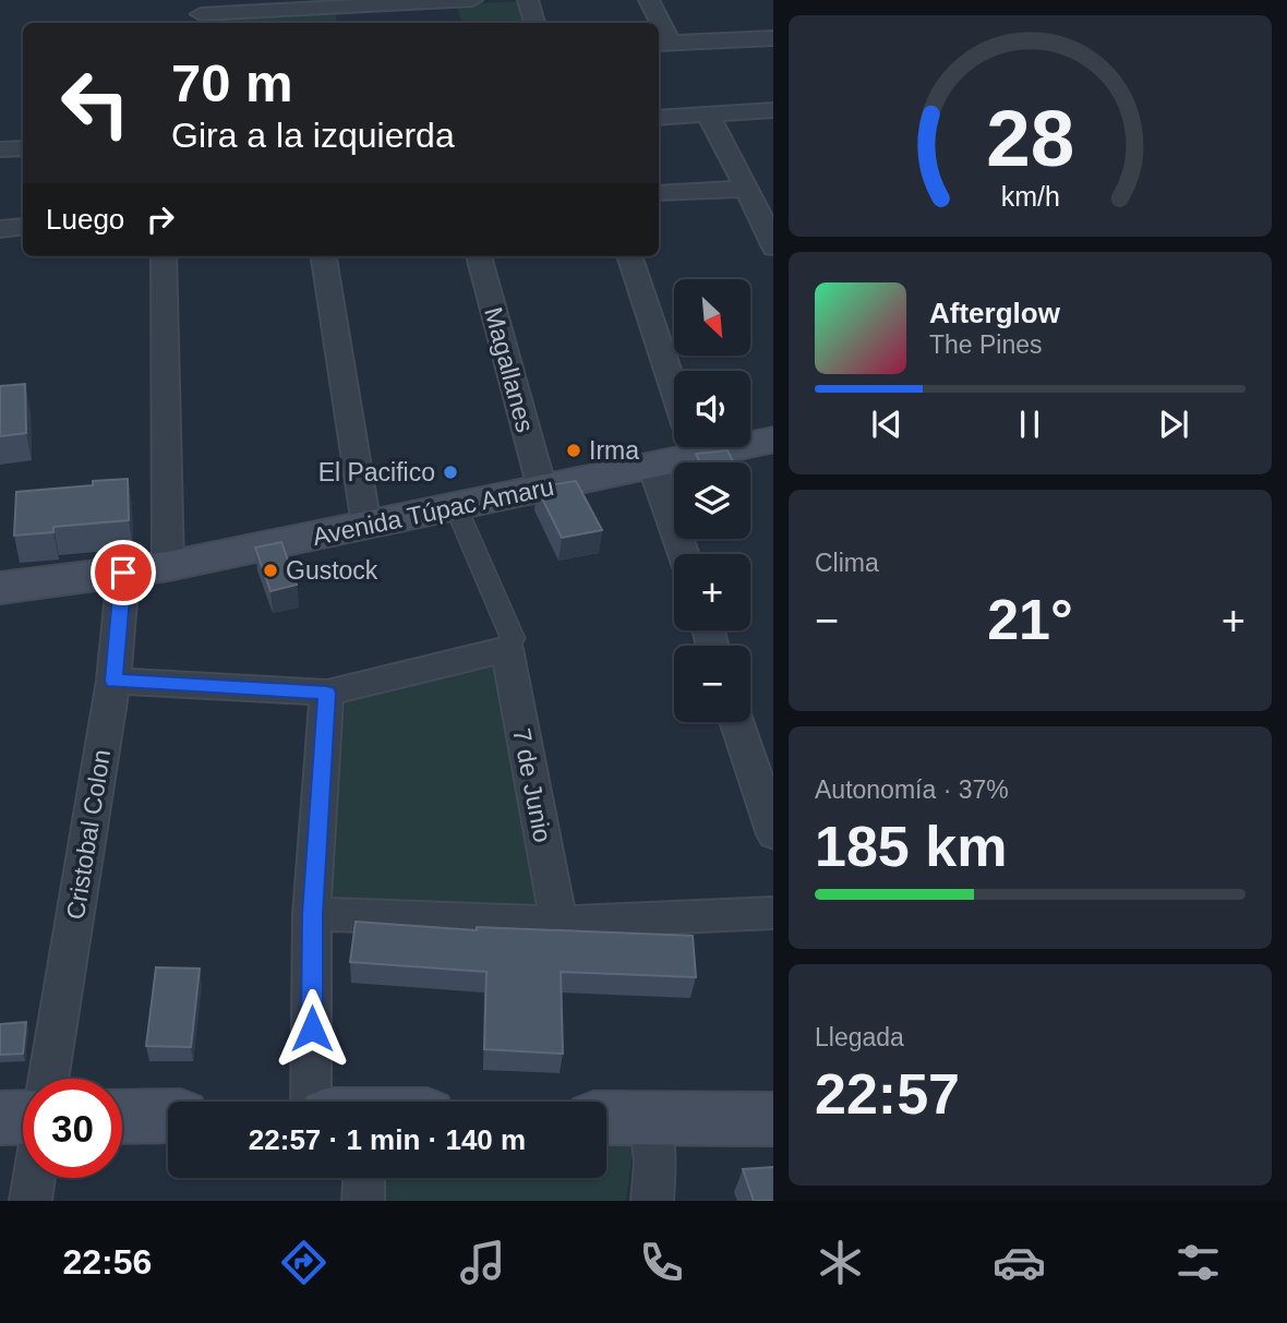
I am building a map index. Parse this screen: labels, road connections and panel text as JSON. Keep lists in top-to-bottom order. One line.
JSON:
{"streets":{"main road":["Avenida Túpac Amaru"],"street":["Magallanes","7 de Junio","Cristobal Colon"]},"crossings":[["Magallanes","Avenida Túpac Amaru"],["Avenida Túpac Amaru","Cristobal Colon"]],"places":["Irma","El Pacifico","Gustock"],"north":"bottom right","page":{"turn":["70 m","Gira a la izquierda"],"then":"Luego","map_buttons":["+","−"],"song":["Afterglow","The Pines"],"tile":["Clima",["Autonomía · 37%","185 km"],["Llegada","22:57"]],"heat":["−","21°","+"],"limit":"30","trip":"22:57 · 1 min · 140 m","tabs":"22:56","gauge":["28","km/h"]}}
